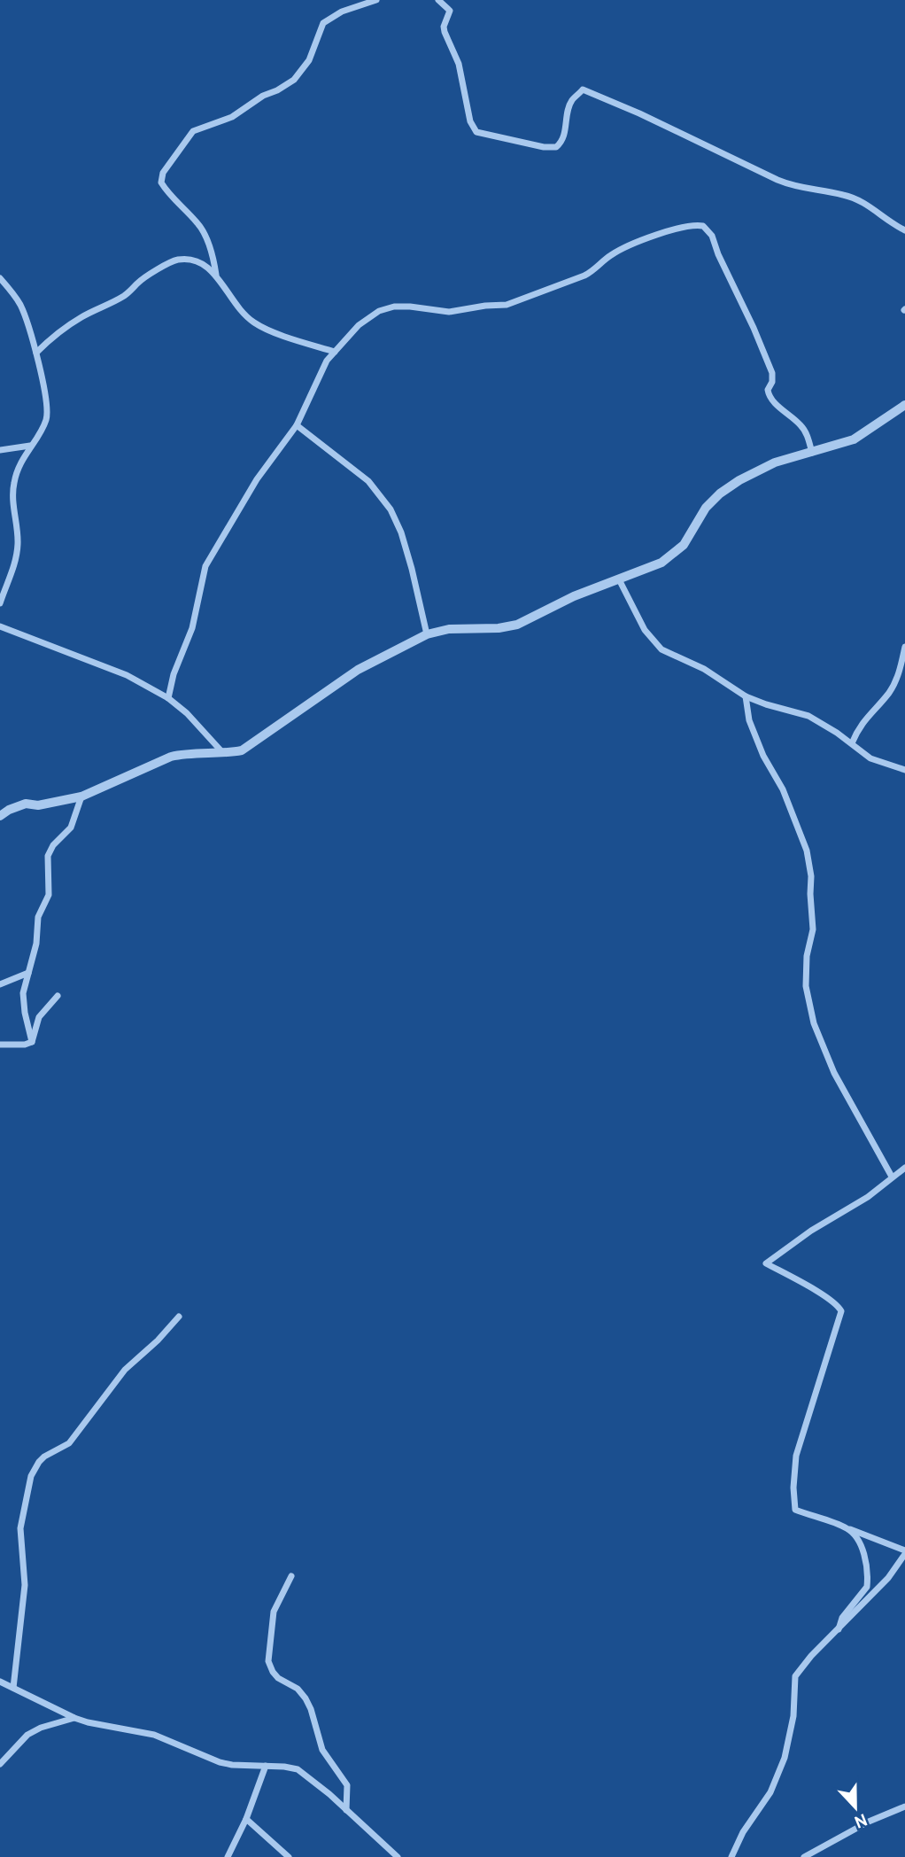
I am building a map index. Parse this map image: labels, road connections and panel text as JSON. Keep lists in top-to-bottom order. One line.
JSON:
{"north":"bottom"}
